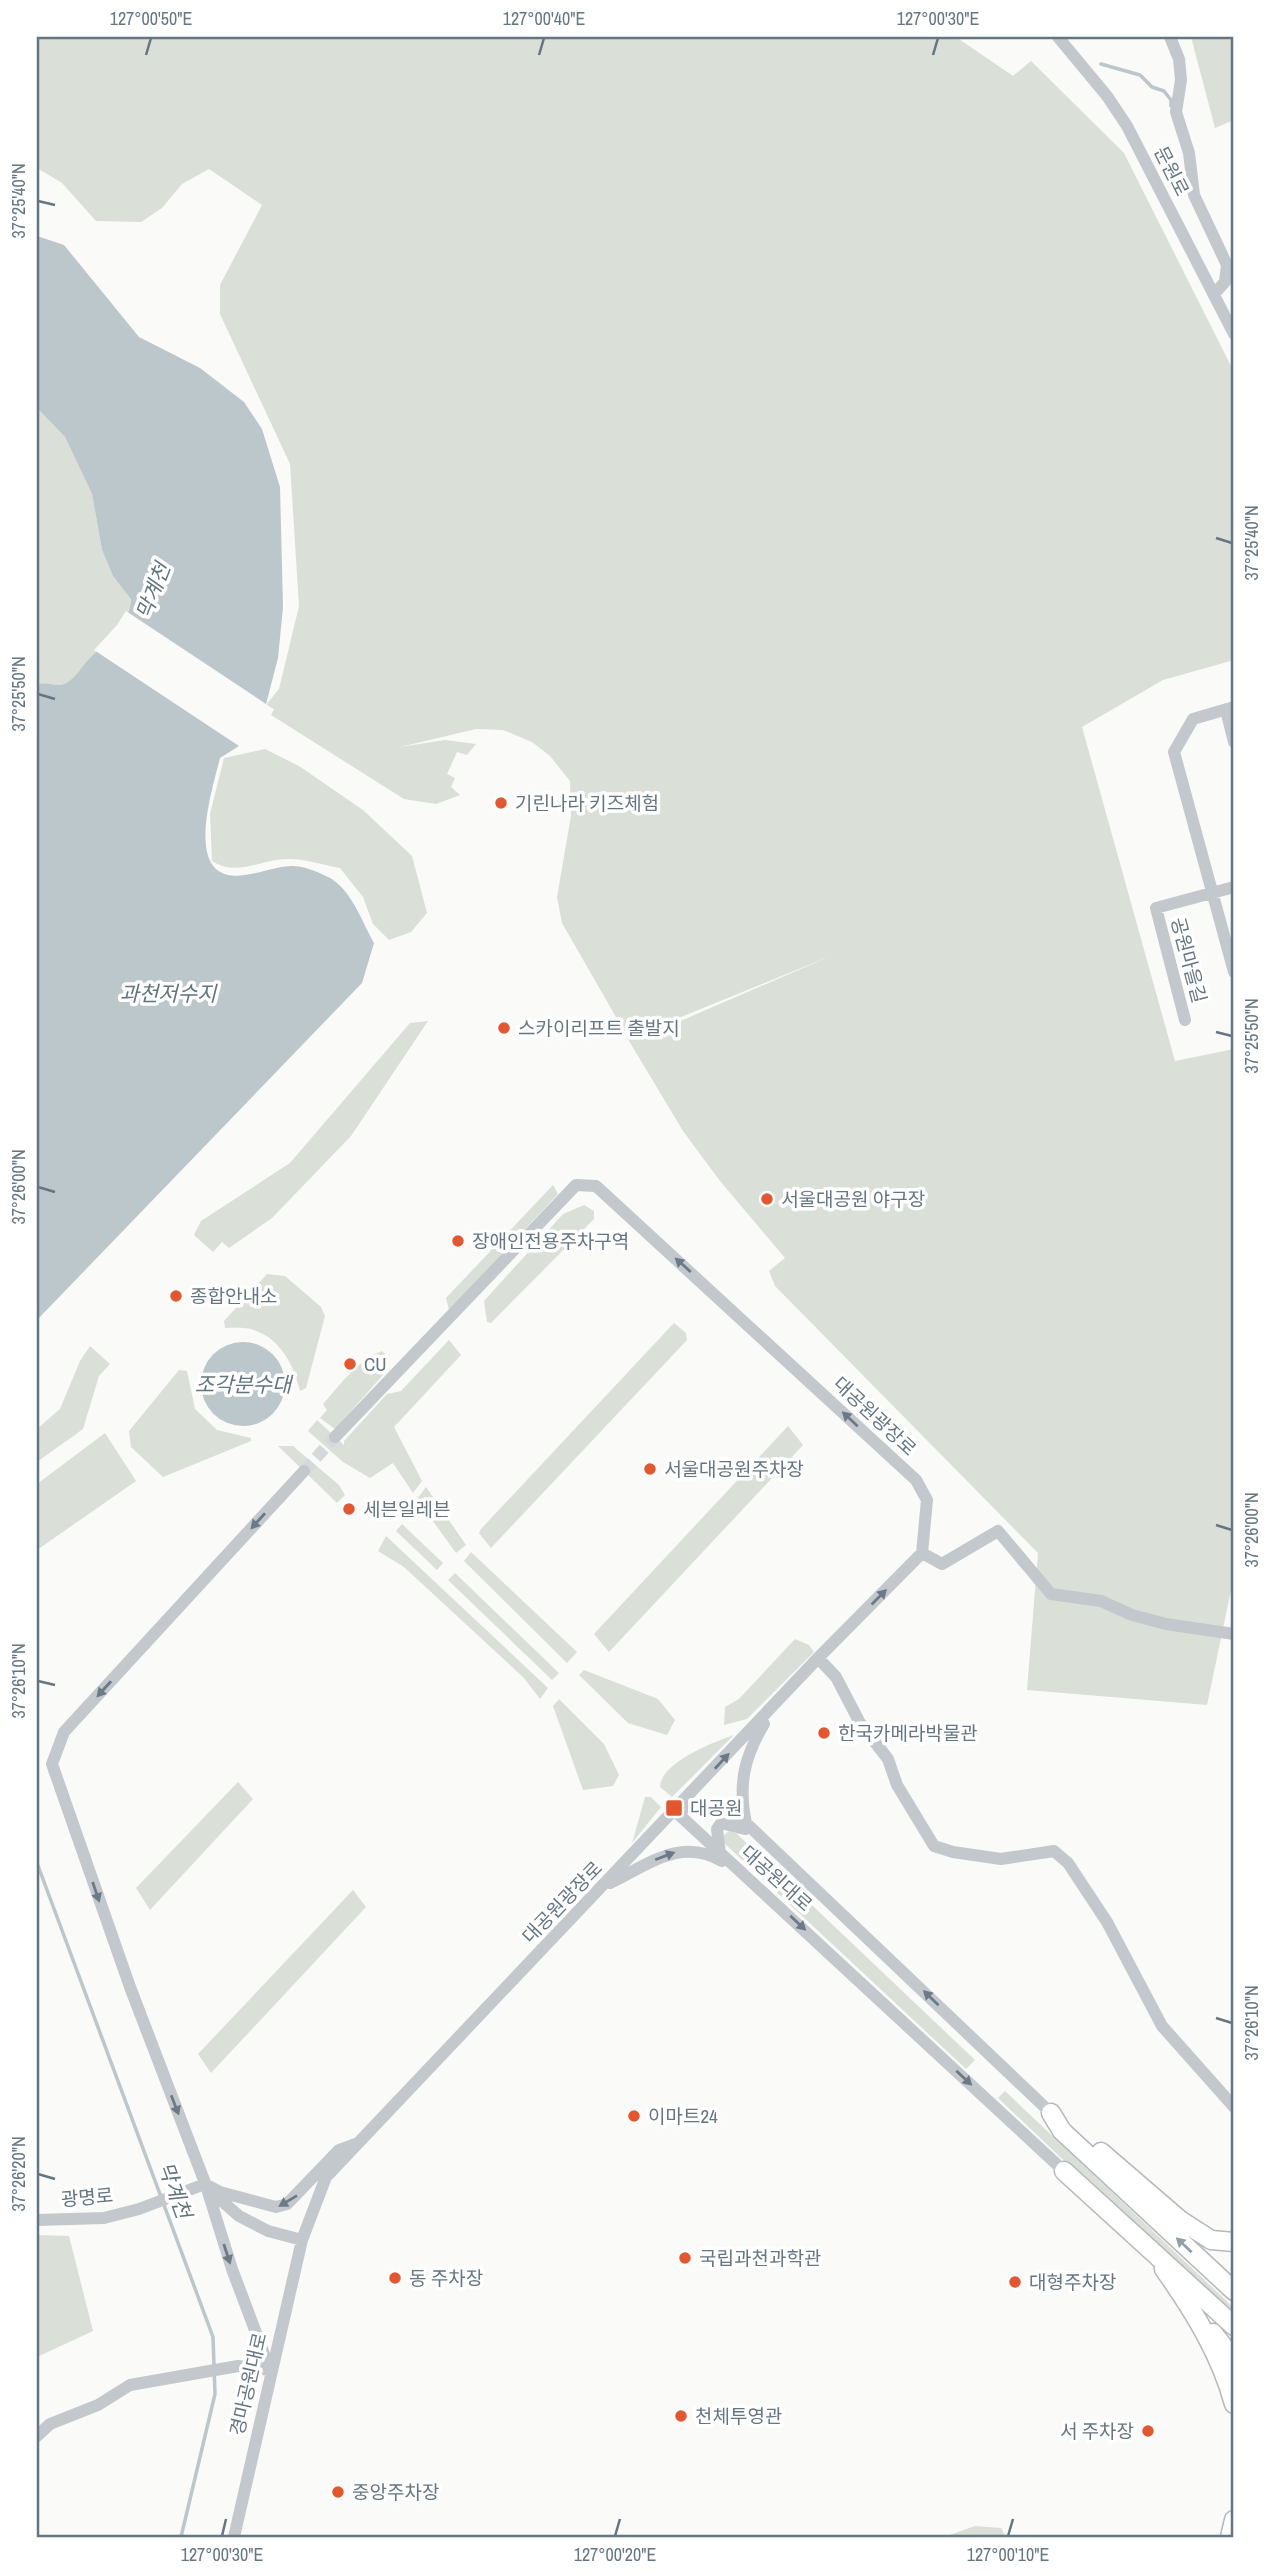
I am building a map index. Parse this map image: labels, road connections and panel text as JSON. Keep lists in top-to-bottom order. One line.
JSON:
{"streets":{"street":["문원로","공원마을길","대공원광장로","대공원대로","광명로","경마공원대로"]},"crossings":[["대공원광장로","대공원대로"],["대공원광장로","경마공원대로"]],"water":["막계천","과천저수지","조각분수대"],"places":{"other":["기린나라 키즈체험","스카이리프트 출발지","서울대공원 야구장","장애인전용주차구역","종합안내소","CU","서울대공원주차장","세븐일레븐","한국카메라박물관","이마트24","국립과천과학관","동 주차장","대형주차장","천체투영관","서 주차장","중앙주차장"],"transit":["대공원"]},"coordinates":["127°00'50\"E","127°00'40\"E","127°00'30\"E","37°25'40\"N","37°25'50\"N","37°26'00\"N","37°26'10\"N","37°26'20\"N","127°00'20\"E","127°00'10\"E"]}
